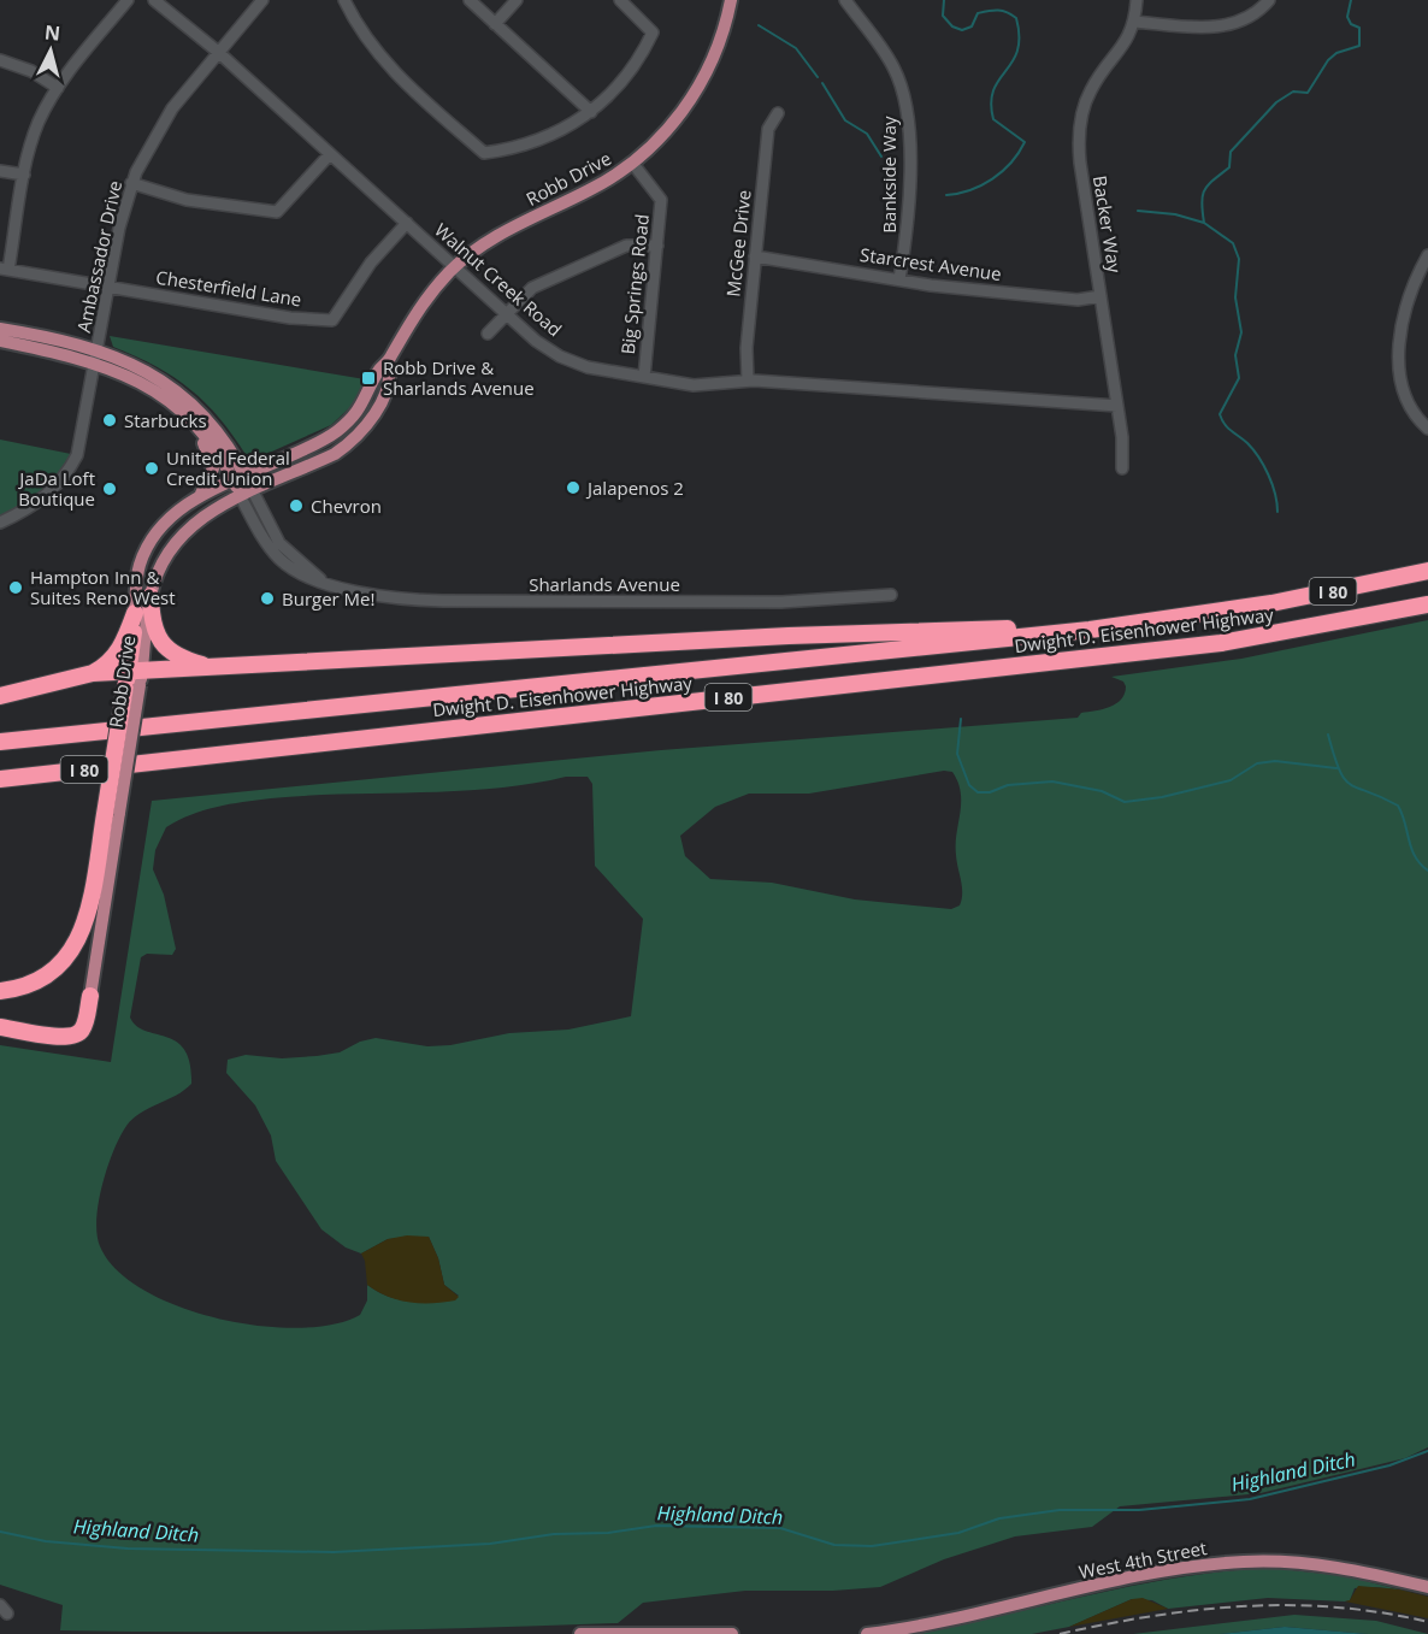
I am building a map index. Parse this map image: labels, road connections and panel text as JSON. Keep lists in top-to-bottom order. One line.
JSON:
{"streets":{"highway":["I 80","Dwight D. Eisenhower Highway"],"main road":["Robb Drive","Sharlands Avenue","West 4th Street"],"street":["Bankside Way","Backer Way","McGee Drive","Ambassador Drive","Starcrest Avenue","Walnut Creek Road","Big Springs Road","Chesterfield Lane"]},"crossings":[["Bankside Way","Starcrest Avenue"],["Robb Drive","Walnut Creek Road"],["Robb Drive","Big Springs Road"],["Robb Drive","Sharlands Avenue"],["Backer Way","Starcrest Avenue"],["Backer Way","Walnut Creek Road"],["McGee Drive","Starcrest Avenue"],["McGee Drive","Walnut Creek Road"],["Ambassador Drive","Walnut Creek Road"],["Ambassador Drive","Chesterfield Lane"],["Ambassador Drive","Sharlands Avenue"],["Walnut Creek Road","Big Springs Road"],["Walnut Creek Road","Chesterfield Lane"]],"water":["Highland Ditch"],"places":{"transit":["Robb Drive & Sharlands Avenue"],"other":["Starbucks","United Federal Credit Union","Jalapenos 2","JaDa Loft Boutique","Chevron","Hampton Inn & Suites Reno West","Burger Me!"]},"north":"top"}
